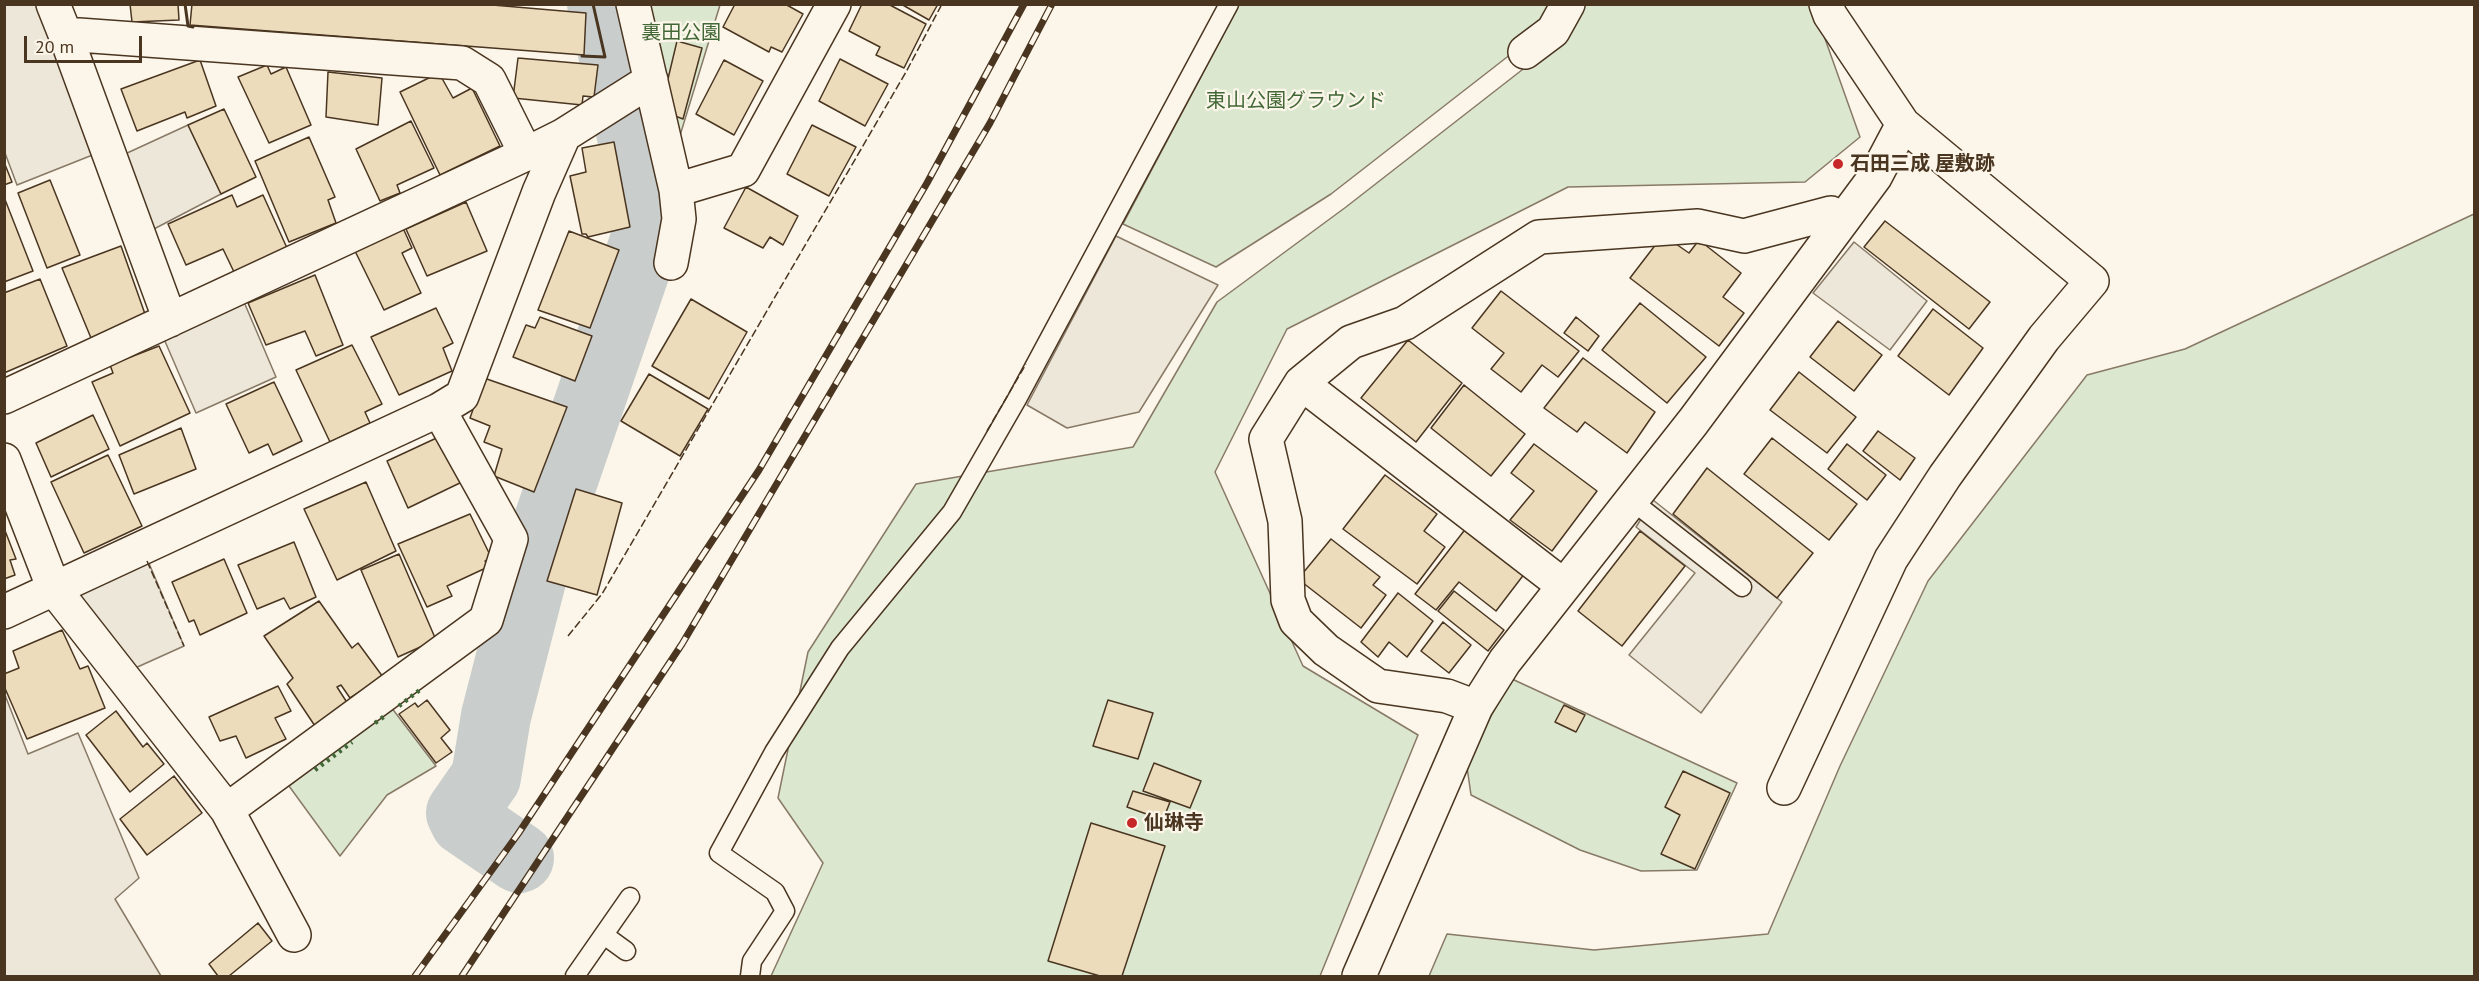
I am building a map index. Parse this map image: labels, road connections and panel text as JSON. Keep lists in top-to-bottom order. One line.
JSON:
{"parks":["裏田公園","東山公園グラウンド"],"places":["石田三成 屋敷跡","仙琳寺"],"scale_bar":"20 m"}
